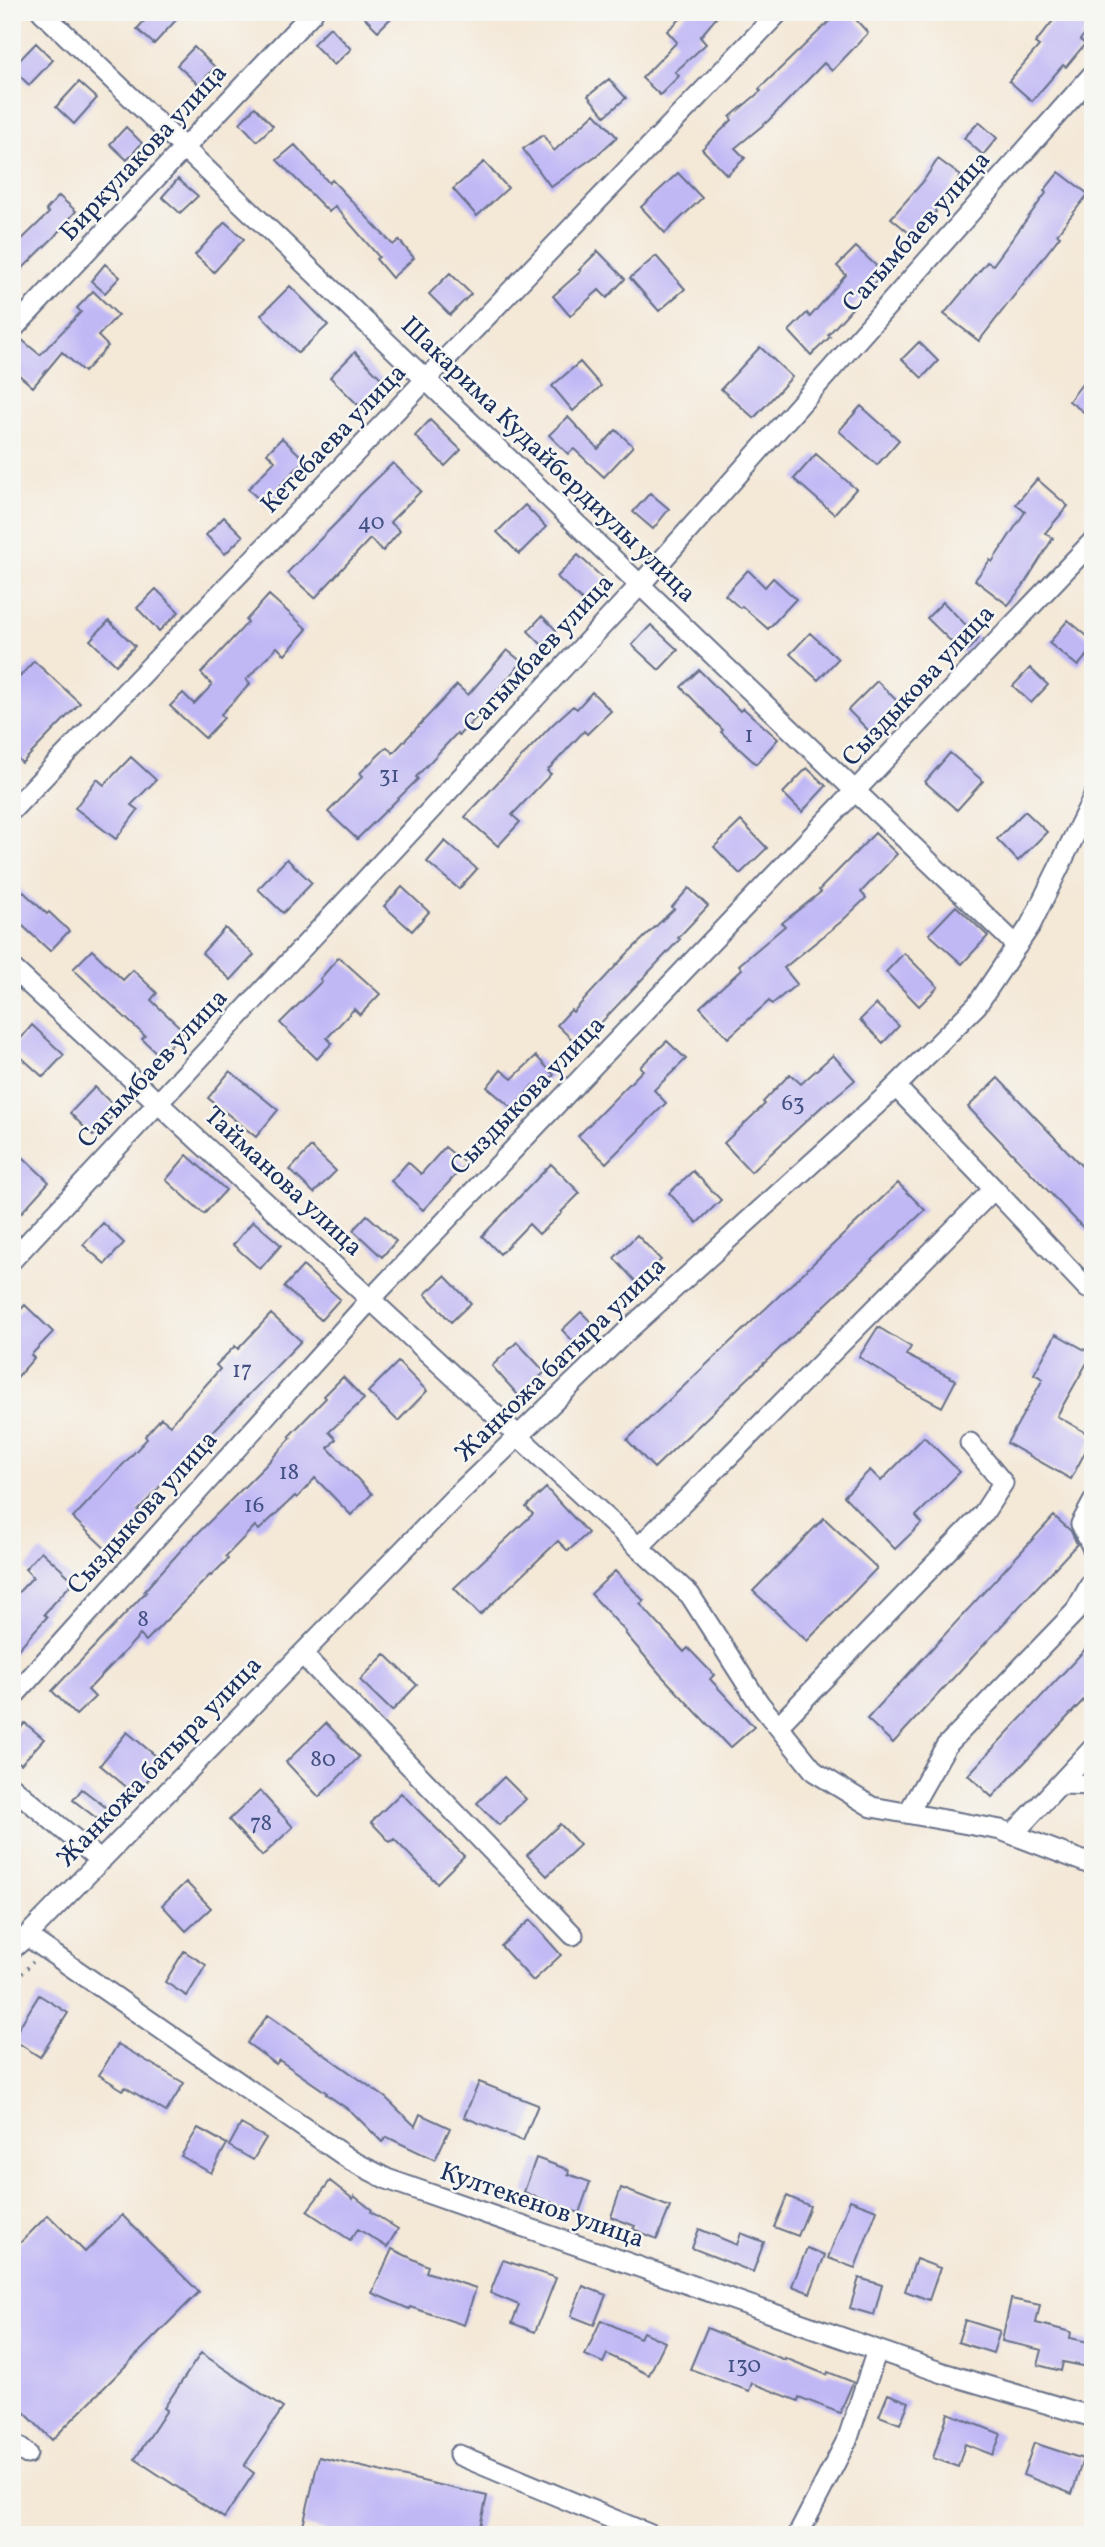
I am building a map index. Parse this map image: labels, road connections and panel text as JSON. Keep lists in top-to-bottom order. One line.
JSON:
{"streets":{"street":["Биркулакова улица","Сагымбаев улица","Кетебаева улица","Шакарима Кудайбердиулы улица","Сыздыкова улица","Тайманова улица","Жанкожа батыра улица","Култекенов улица"]},"crossings":[["Биркулакова улица","Шакарима Кудайбердиулы улица"],["Сагымбаев улица","Шакарима Кудайбердиулы улица"],["Сагымбаев улица","Тайманова улица"],["Кетебаева улица","Шакарима Кудайбердиулы улица"],["Шакарима Кудайбердиулы улица","Сыздыкова улица"],["Шакарима Кудайбердиулы улица","Жанкожа батыра улица"],["Сыздыкова улица","Тайманова улица"],["Тайманова улица","Жанкожа батыра улица"],["Жанкожа батыра улица","Култекенов улица"]],"house_numbers":["40","1","31","63","17","18","16","8","80","78","130"]}
